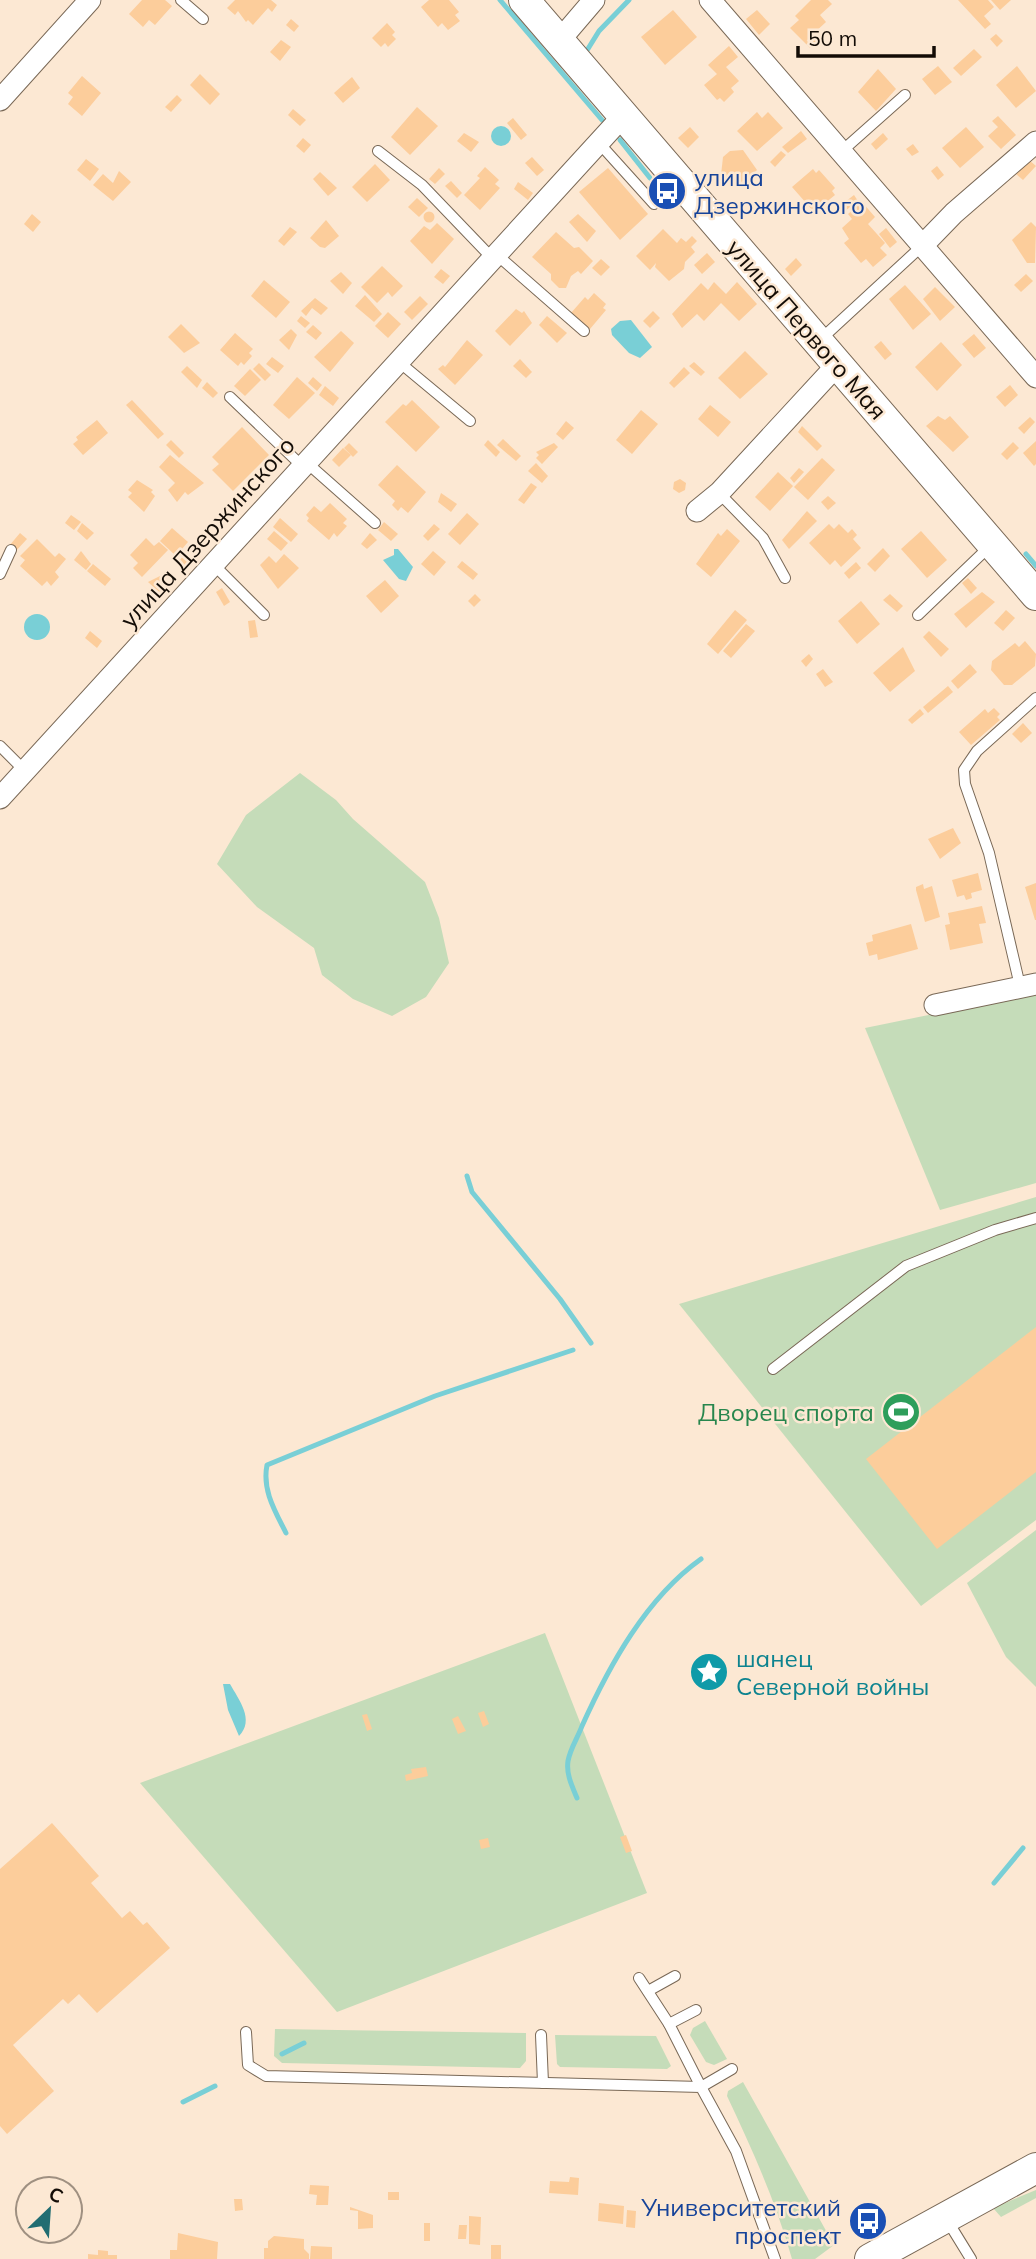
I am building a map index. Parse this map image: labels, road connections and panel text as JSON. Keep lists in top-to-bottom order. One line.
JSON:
{"streets":{"street":["улица Первого Мая","улица Дзержинского"]},"crossings":[["улица Первого Мая","улица Дзержинского"]],"places":{"bus stop":["улица Дзержинского","Университетский проспект"],"sports":["Дворец спорта"],"place":["шанец Северной войны"]},"scale_bar":"50 m","north":"top right"}
